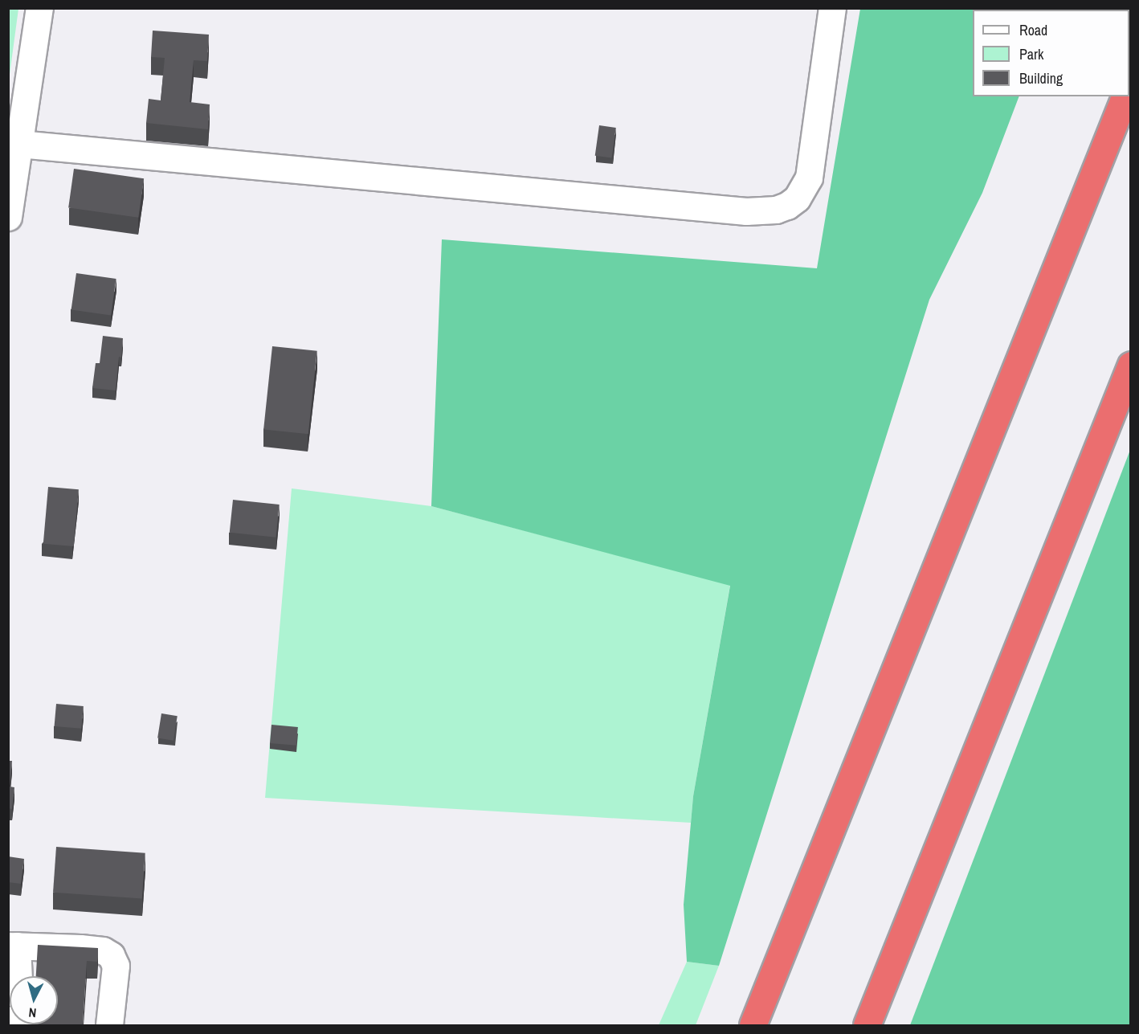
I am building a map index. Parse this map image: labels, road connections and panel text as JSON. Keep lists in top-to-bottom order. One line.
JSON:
{"legend":["Road","Park","Building"],"north":"bottom"}
